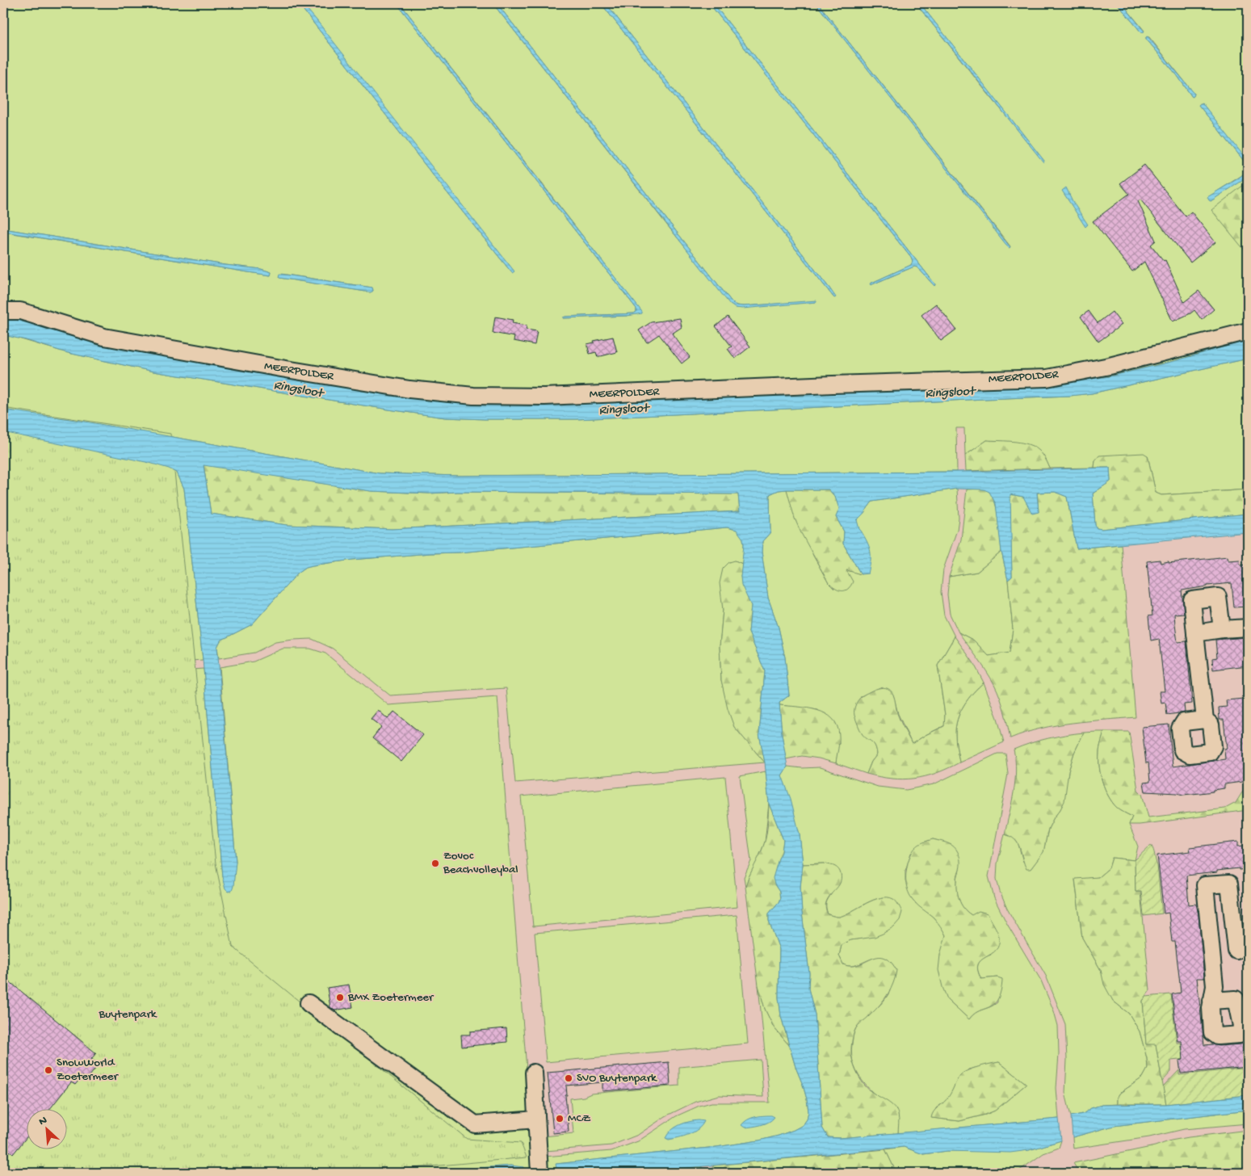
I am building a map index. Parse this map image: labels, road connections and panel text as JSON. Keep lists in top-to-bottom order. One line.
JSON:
{"streets":{"street":["MEERPOLDER"]},"water":["Ringsloot"],"parks":["Buytenpark"],"places":["Zovoc Beachvolleybal","BMX Zoetermeer","SnowWorld Zoetermeer","SVO Buytenpark","MCZ"],"north":"top left"}
